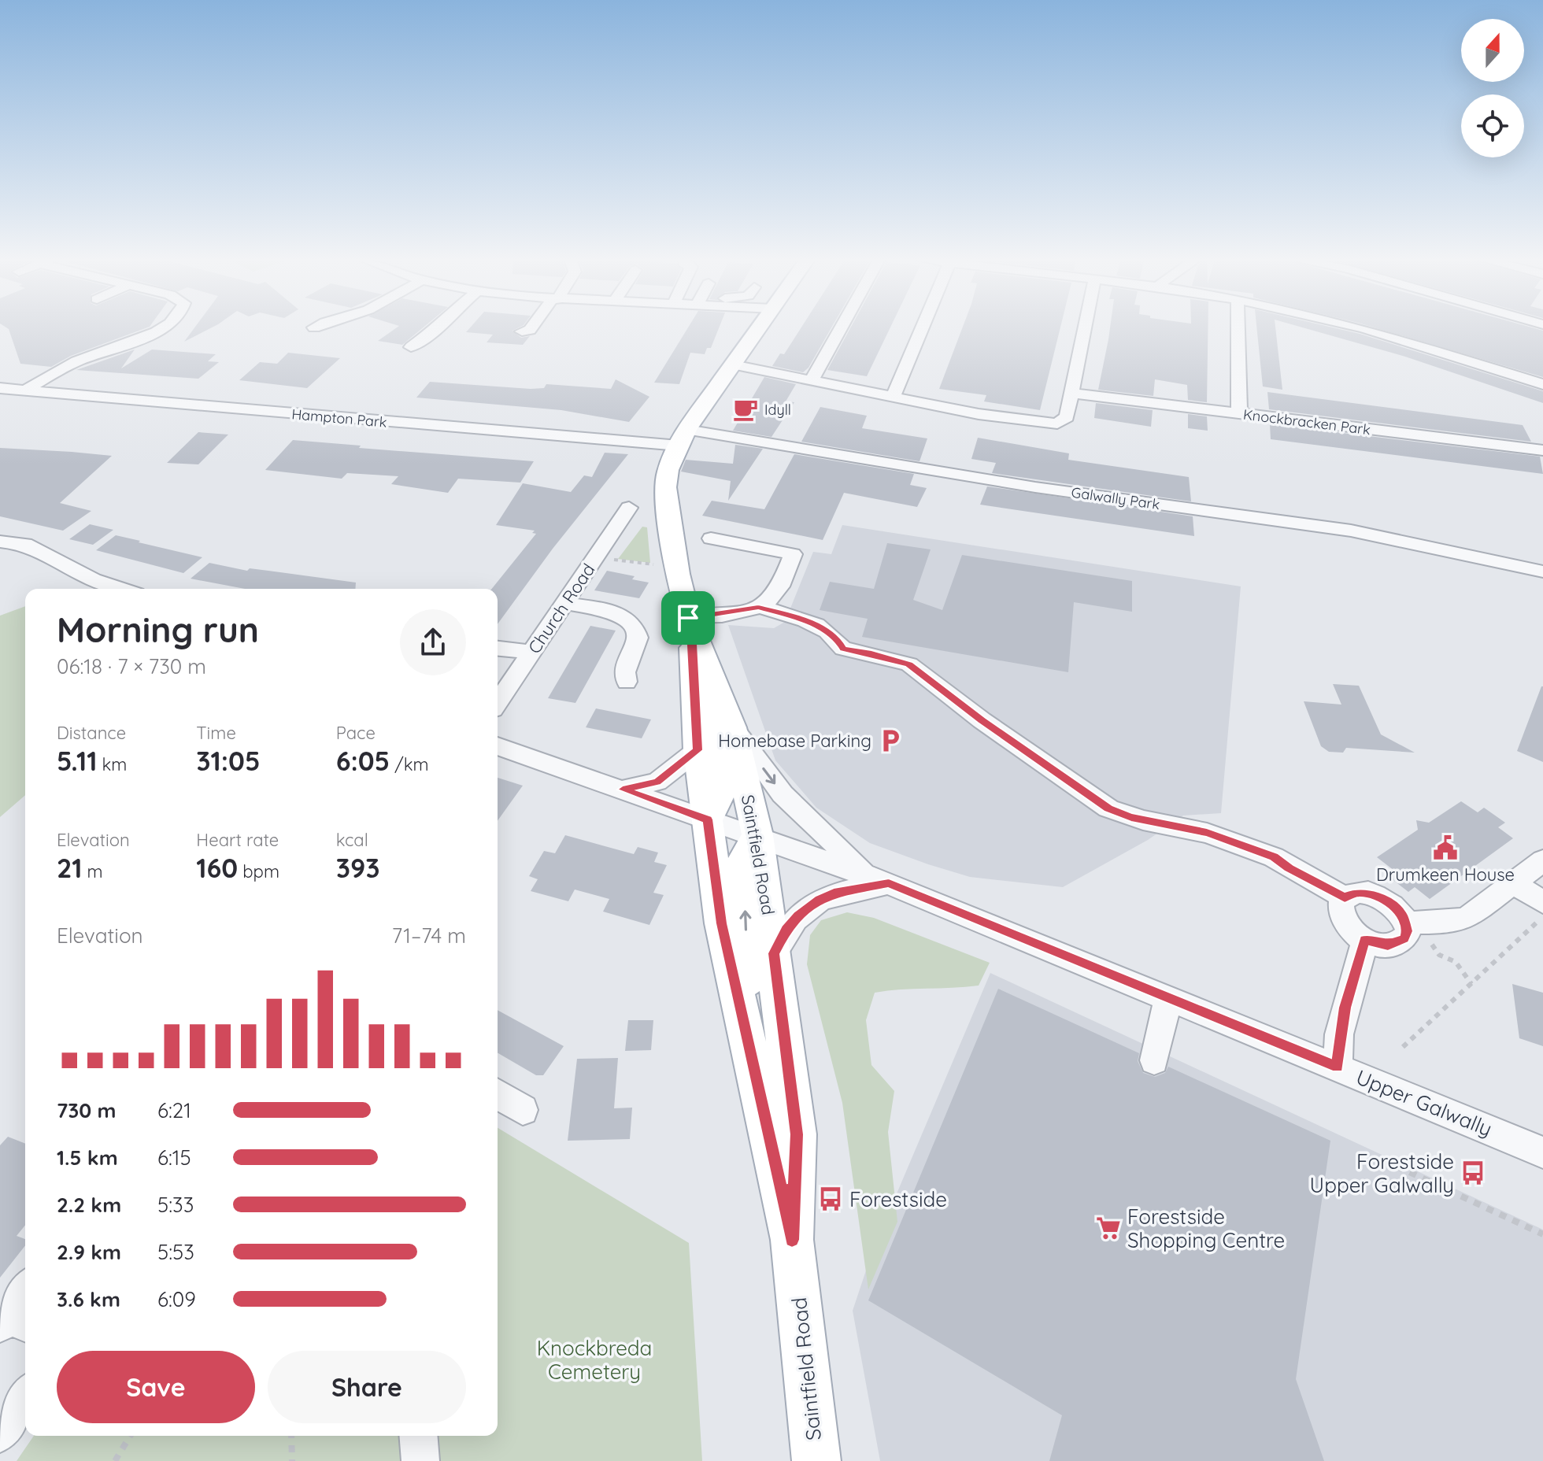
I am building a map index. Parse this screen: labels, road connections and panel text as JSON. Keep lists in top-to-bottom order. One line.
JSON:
{"streets":{"main road":["Saintfield Road"],"street":["Hampton Park","Knockbracken Park","Galwally Park","Church Road","Upper Galwally"]},"crossings":[["Hampton Park","Galwally Park"],["Hampton Park","Saintfield Road"],["Galwally Park","Saintfield Road"],["Saintfield Road","Upper Galwally"]],"parks":["Knockbreda Cemetery"],"places":{"cafe":["Idyll"],"parking":["Homebase Parking"],"public building":["Drumkeen House"],"bus stop":["Forestside Upper Galwally","Forestside"],"supermarket":["Forestside Shopping Centre"]},"north":"top","page":{"heading":["Morning run","06:18 · 7 × 730 m"],"stats":[["Distance","5.11 km"],["Time","31:05"],["Pace","6:05 /km"],["Elevation","21 m"],["Heart rate","160 bpm"],["kcal","393"]],"chart":["Elevation","71–74 m"],"list":[{"name":"730 m","note":"6:21"},{"name":"1.5 km","note":"6:15"},{"name":"2.2 km","note":"5:33"},{"name":"2.9 km","note":"5:53"},{"name":"3.6 km","note":"6:09"}],"buttons":["Save","Share"]}}
